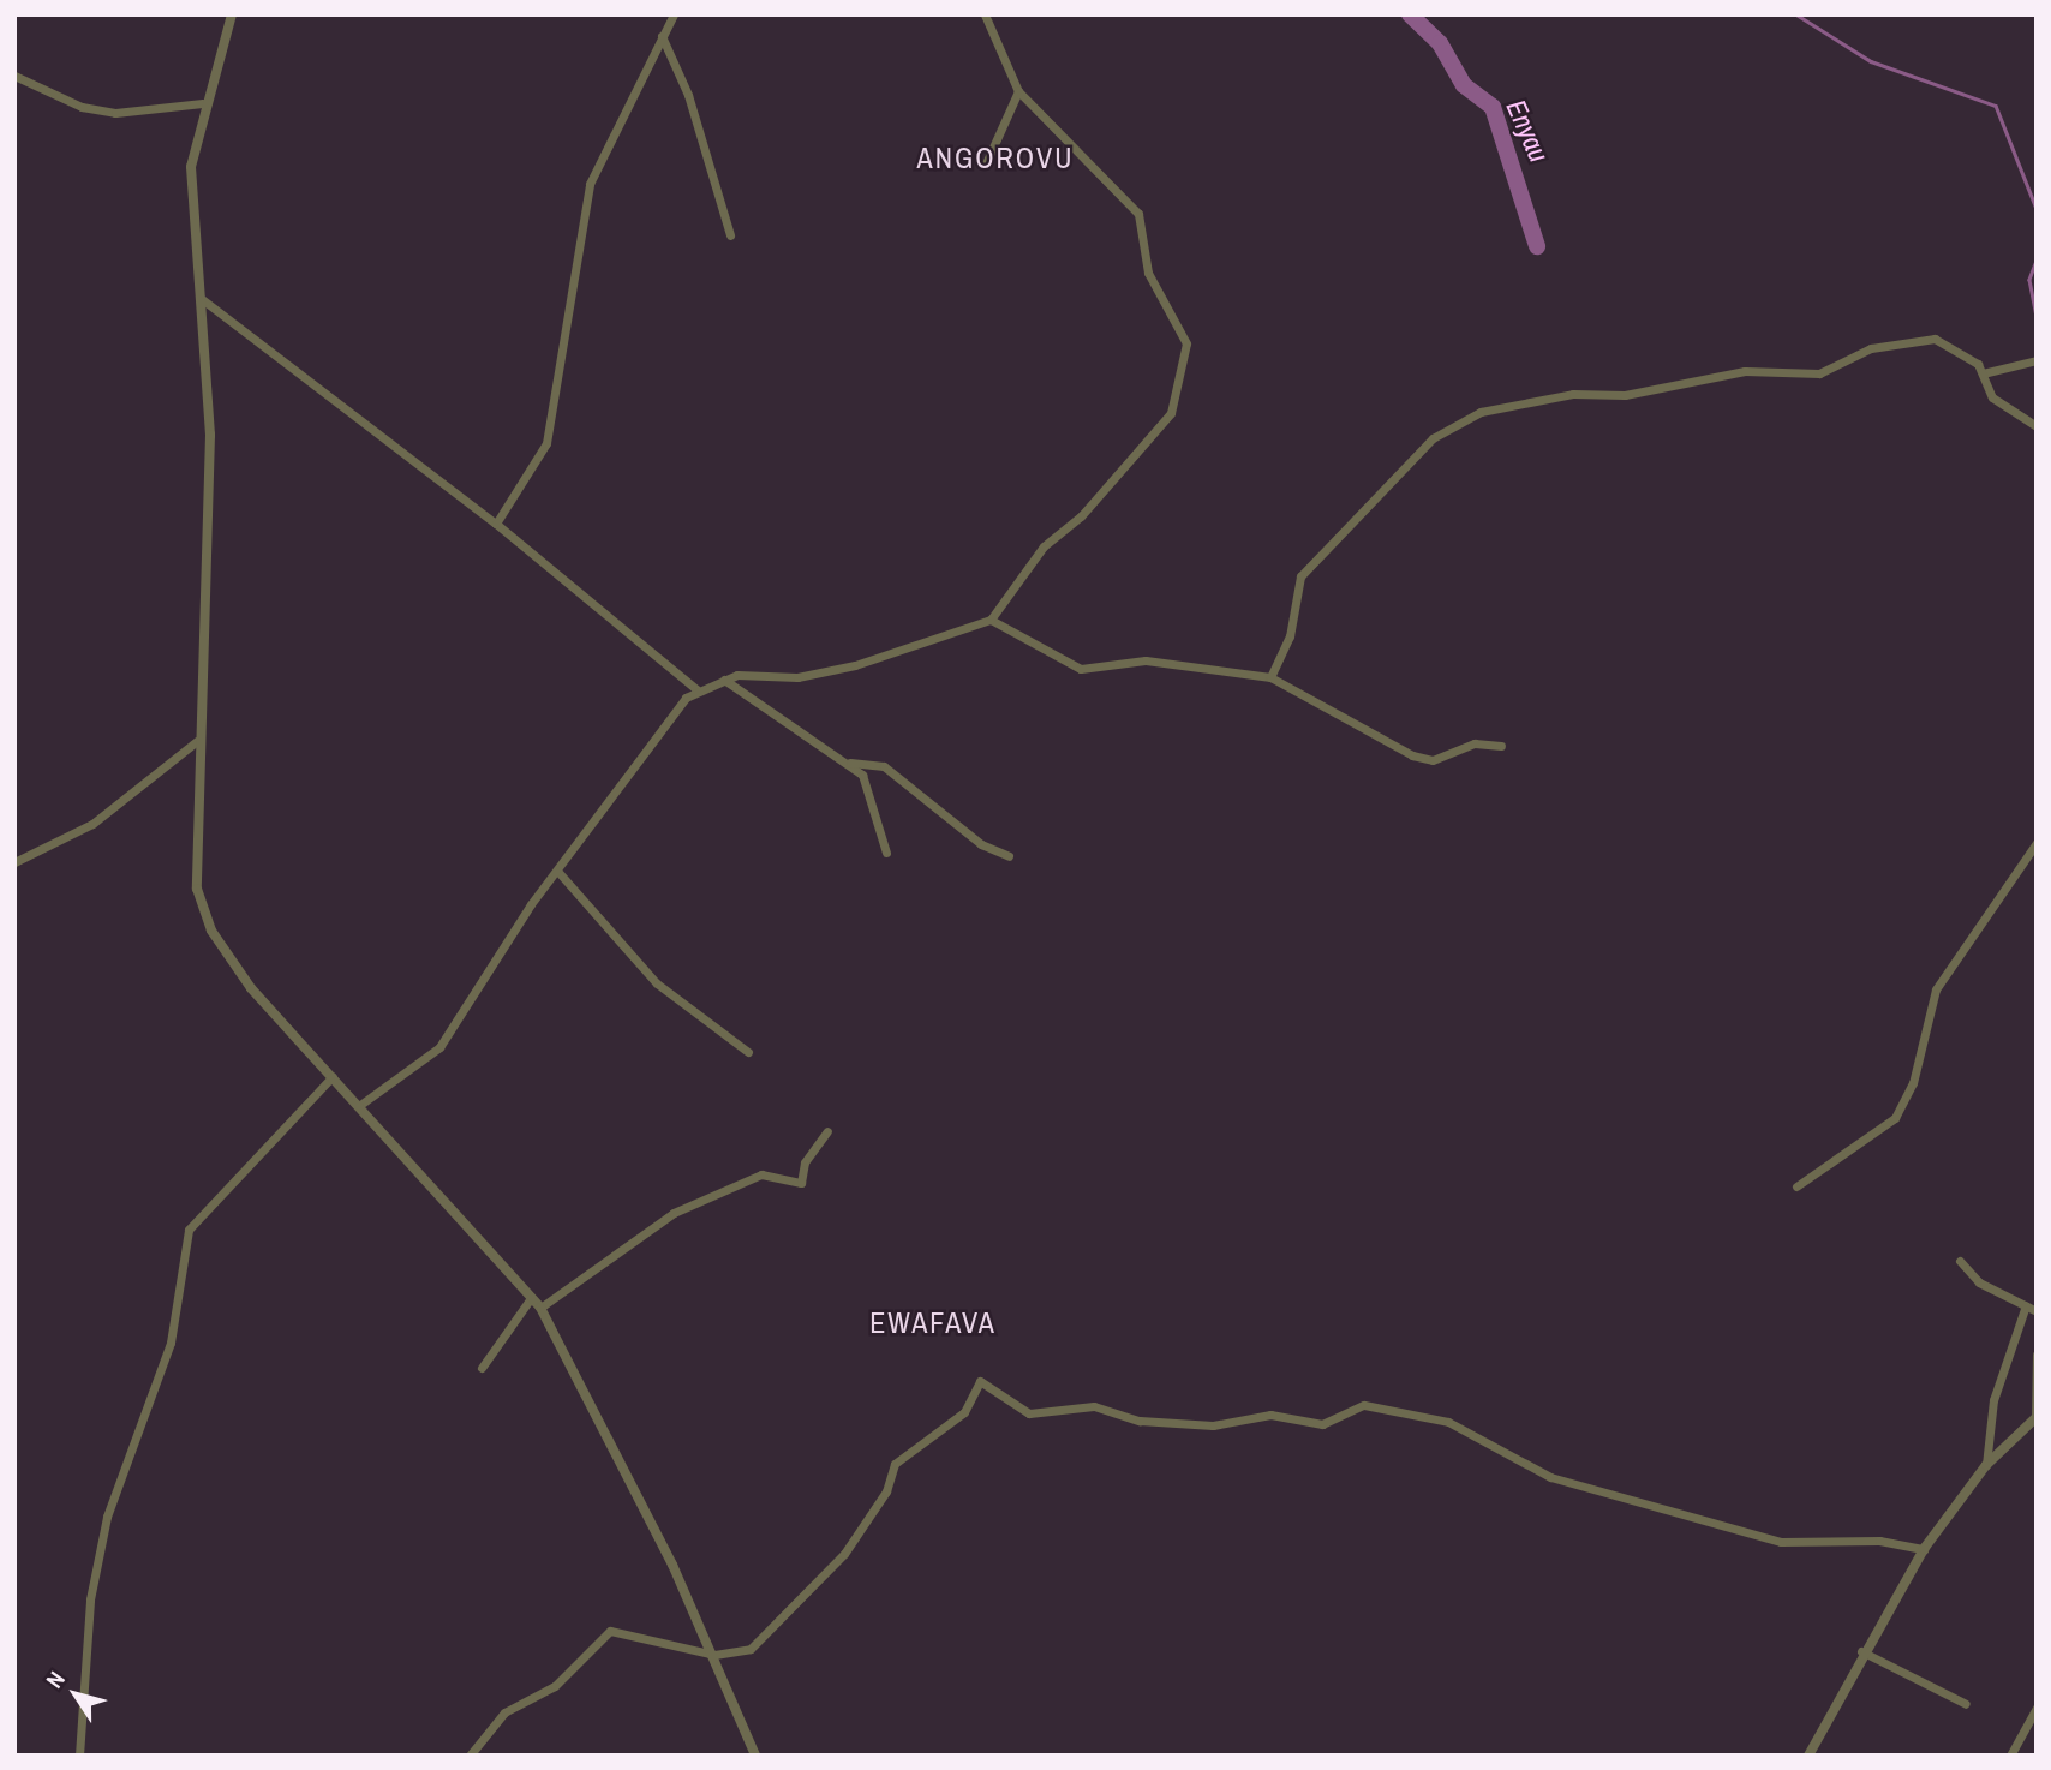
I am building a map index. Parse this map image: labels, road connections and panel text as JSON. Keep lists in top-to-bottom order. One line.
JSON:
{"districts":["ANGOROVU","EWAFAVA"],"water":["Enyau"],"north":"top left"}
